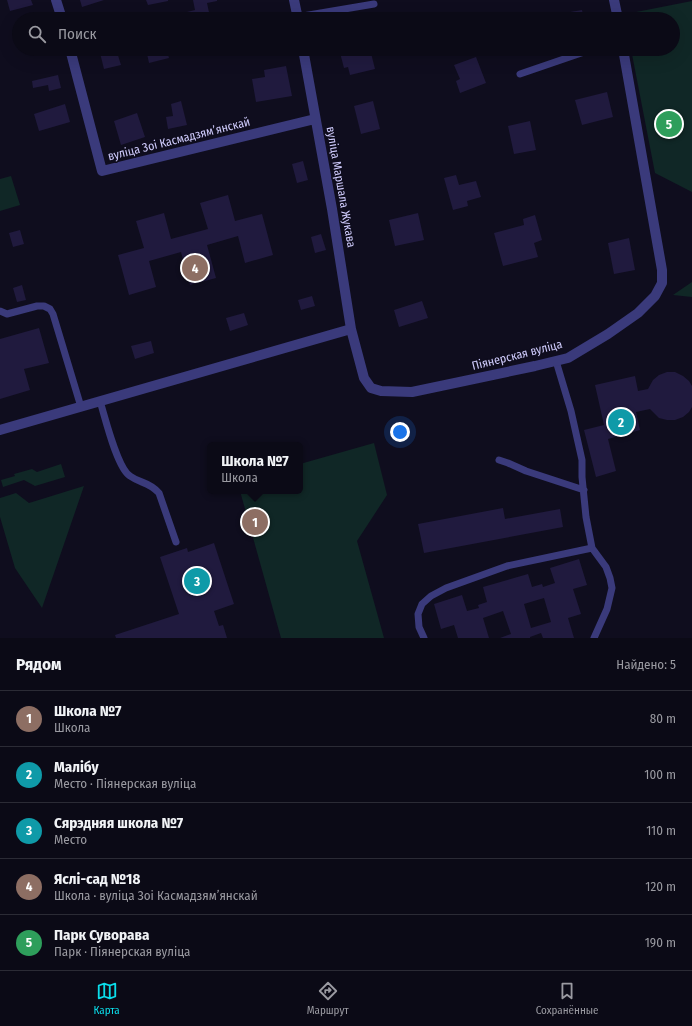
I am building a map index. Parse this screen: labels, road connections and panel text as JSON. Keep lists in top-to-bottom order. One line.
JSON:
{"streets":{"street":["вуліца Зоі Касмадзямʼянскай","вуліца Маршала Жукава","Піянерская вуліца"]},"crossings":[["вуліца Зоі Касмадзямʼянскай","вуліца Маршала Жукава"],["вуліца Маршала Жукава","Піянерская вуліца"]],"page":{"search":"Поиск","pins":["5","4","2","1","3"],"popup":["Школа №7","Школа"],"heading":["Рядом","Найдено: 5"],"list":[{"mark":"1","name":"Школа №7","note":"Школа","value":"80 m"},{"mark":"2","name":"Малібу","note":"Место · Піянерская вуліца","value":"100 m"},{"mark":"3","name":"Сярэдняя школа №7","note":"Место","value":"110 m"},{"mark":"4","name":"Яслі-сад №18","note":"Школа · вуліца Зоі Касмадзямʼянскай","value":"120 m"},{"mark":"5","name":"Парк Суворава","note":"Парк · Піянерская вуліца","value":"190 m"}],"nav":["Карта","Маршрут","Сохранённые"]}}
